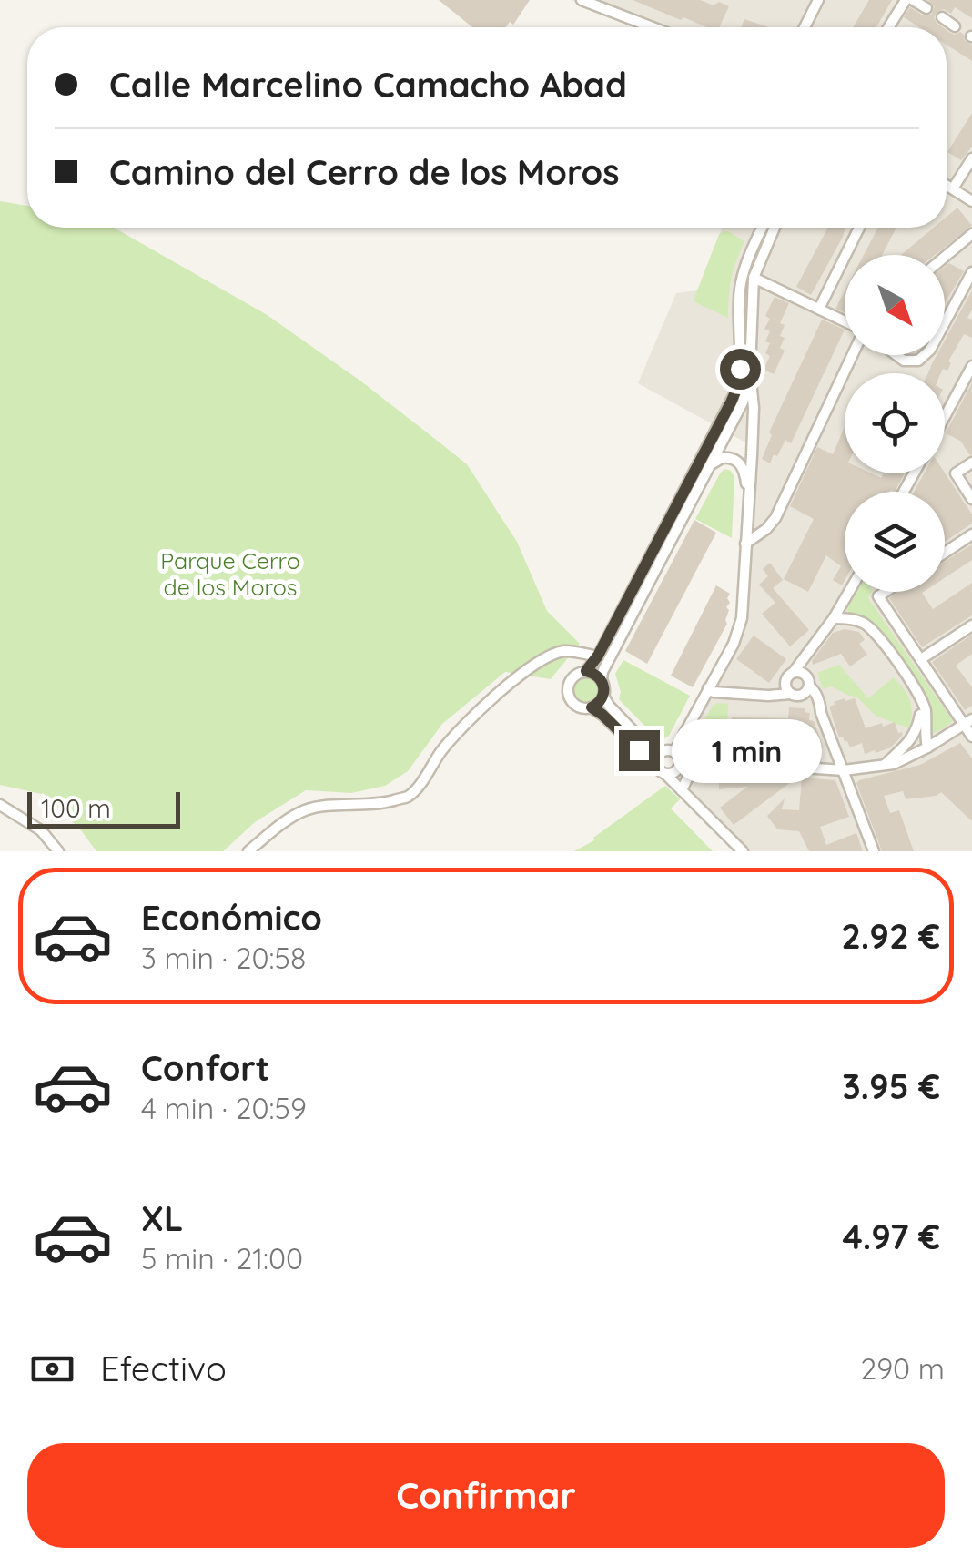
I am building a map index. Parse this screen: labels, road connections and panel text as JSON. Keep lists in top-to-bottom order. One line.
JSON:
{"parks":["Parque Cerro de los Moros"],"scale_bar":"100 m","north":"bottom right","page":{"banner":["Calle Marcelino Camacho Abad","Camino del Cerro de los Moros"],"bubble":"1 min","scale":"100 m","list":[{"name":"Económico","note":"3 min · 20:58","value":"2.92 €"},{"name":"Confort","note":"4 min · 20:59","value":"3.95 €"},{"name":"XL","note":"5 min · 21:00","value":"4.97 €"}],"pay":["Efectivo","290 m"],"buttons":"Confirmar"}}
